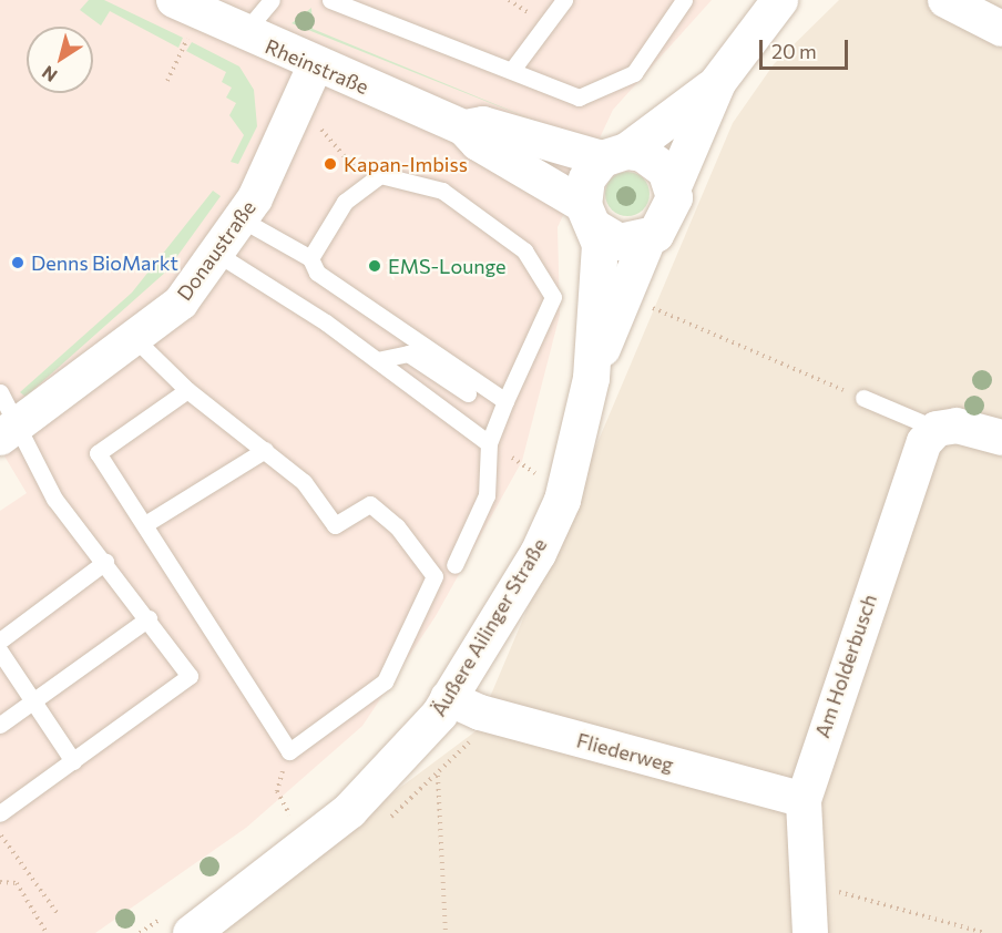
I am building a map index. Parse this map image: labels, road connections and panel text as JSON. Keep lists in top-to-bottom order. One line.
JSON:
{"streets":{"main road":["Äußere Ailinger Straße"],"street":["Rheinstraße","Donaustraße","Am Holderbusch","Fliederweg"]},"crossings":[["Rheinstraße","Donaustraße"],["Äußere Ailinger Straße","Fliederweg"],["Am Holderbusch","Fliederweg"]],"places":["Kapan-Imbiss","Denns BioMarkt","EMS-Lounge"],"scale_bar":"20 m","north":"bottom left"}
